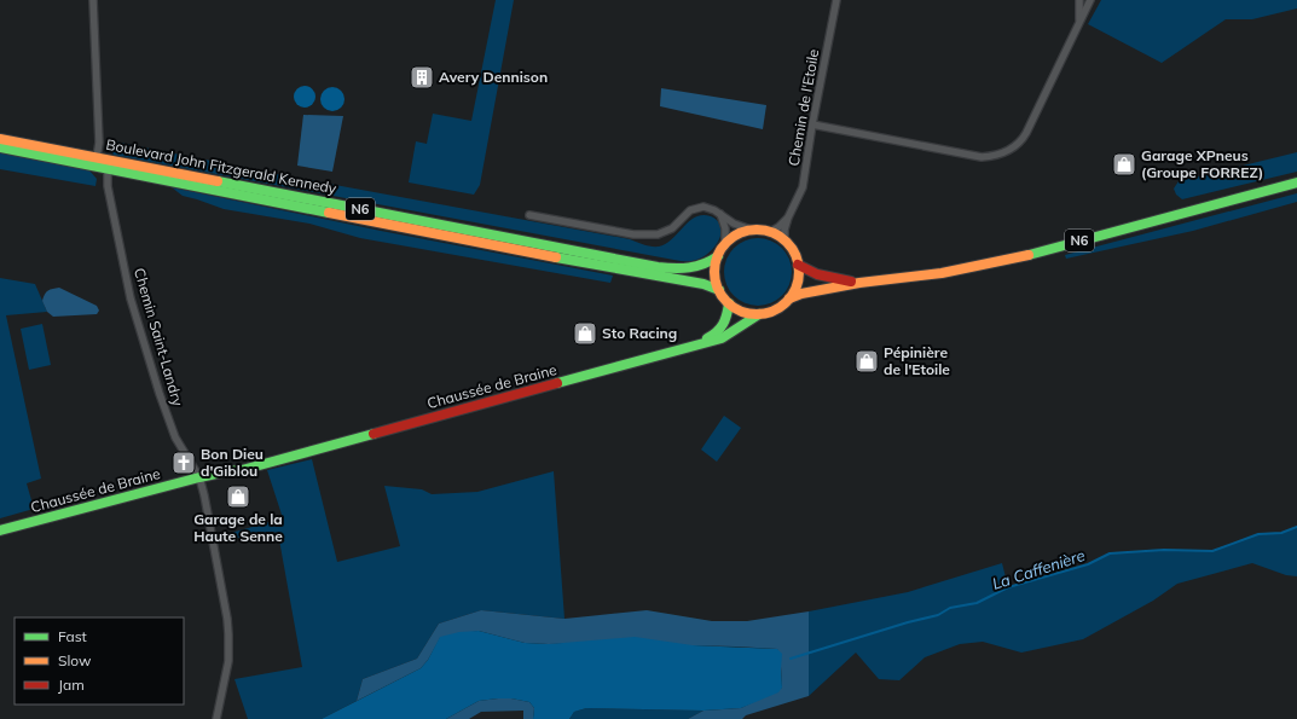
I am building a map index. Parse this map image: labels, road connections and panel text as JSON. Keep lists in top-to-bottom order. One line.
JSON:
{"streets":{"main road":["Boulevard John Fitzgerald Kennedy","N6","Chaussée de Braine"],"street":["Chemin de l'Etoile","Chemin Saint-Landry"]},"crossings":[["Chemin de l'Etoile","Boulevard John Fitzgerald Kennedy"],["Chemin de l'Etoile","N6"],["Chemin de l'Etoile","Chaussée de Braine"],["Boulevard John Fitzgerald Kennedy","N6"],["Boulevard John Fitzgerald Kennedy","Chemin Saint-Landry"],["Boulevard John Fitzgerald Kennedy","Chaussée de Braine"],["N6","Chaussée de Braine"],["Chemin Saint-Landry","Chaussée de Braine"]],"water":["La Caffenière"],"places":{"building":["Avery Dennison"],"shop":["Garage XPneus (Groupe FORREZ)","Sto Racing","Pépinière de l'Etoile","Garage de la Haute Senne"],"church":["Bon Dieu d'Giblou"]},"legend":["Fast","Slow","Jam"]}
